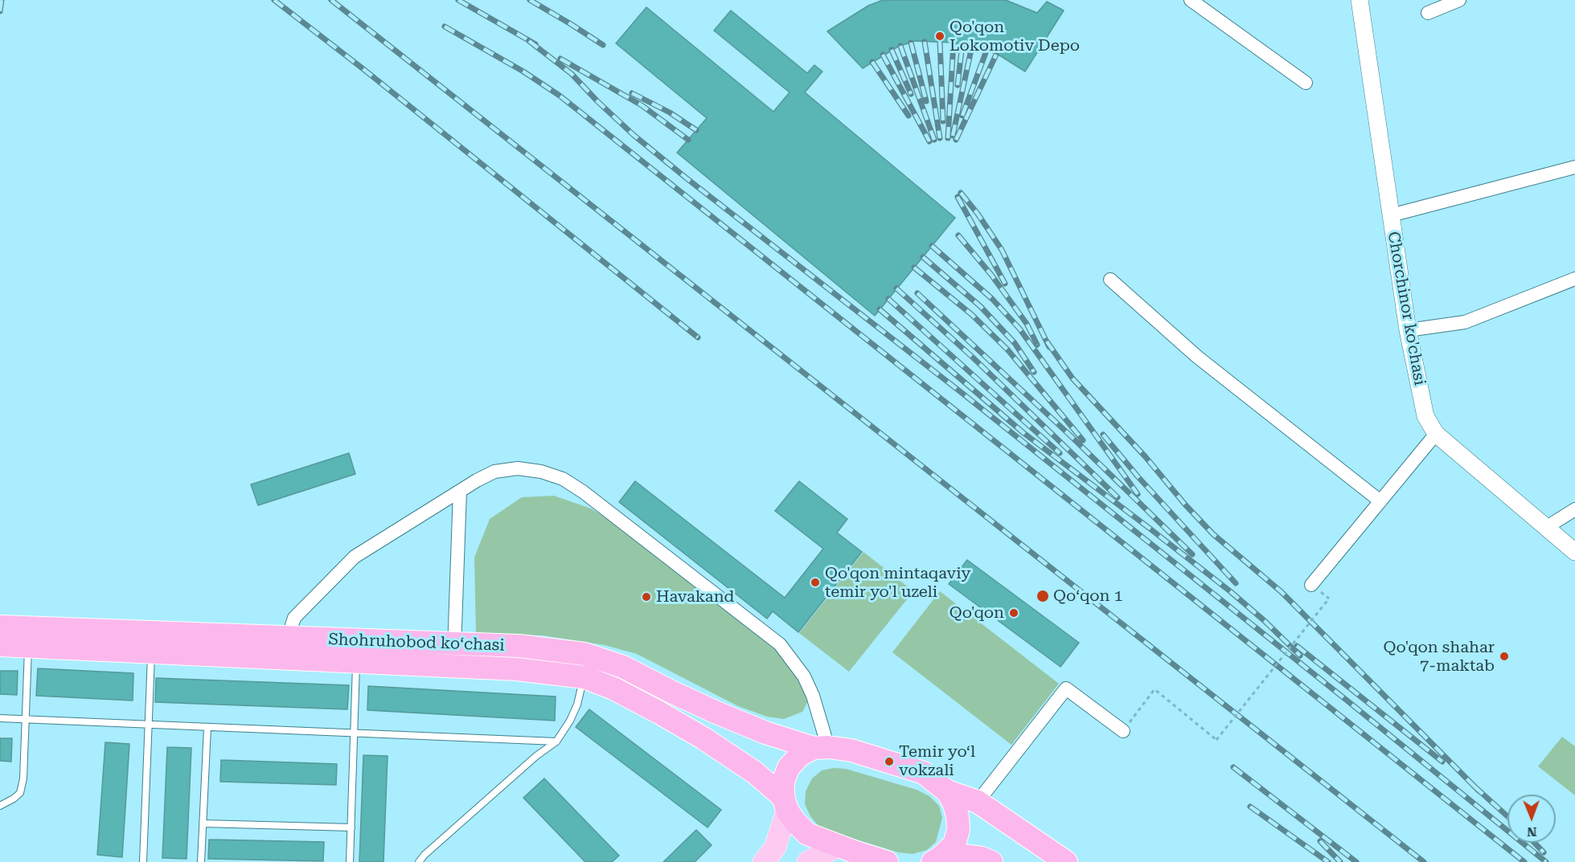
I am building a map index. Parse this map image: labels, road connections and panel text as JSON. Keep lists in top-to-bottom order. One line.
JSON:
{"streets":{"highway":["Shohruhobod koʻchasi"],"street":["Chorchinor ko'chasi"]},"places":["Qo'qon Lokomotiv Depo","Qo'qon mintaqaviy temir yo'l uzeli","Qoʻqon 1","Havakand","Qo'qon","Qo'qon shahar 7-maktab","Temir yo‘l vokzali"],"north":"bottom"}
